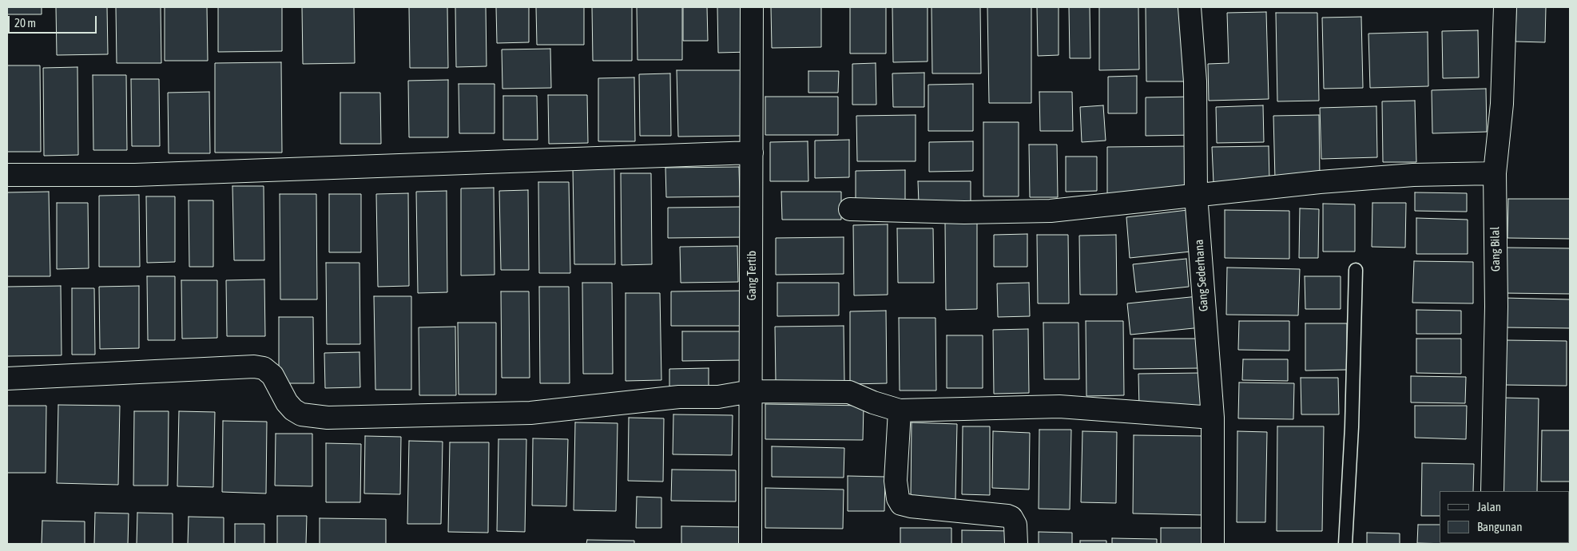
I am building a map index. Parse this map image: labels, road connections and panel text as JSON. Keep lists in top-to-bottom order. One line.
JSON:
{"streets":{"street":["Gang Bilal","Gang Tertib","Gang Sederhana"]},"legend":["Jalan","Bangunan"],"scale_bar":"20 m"}
